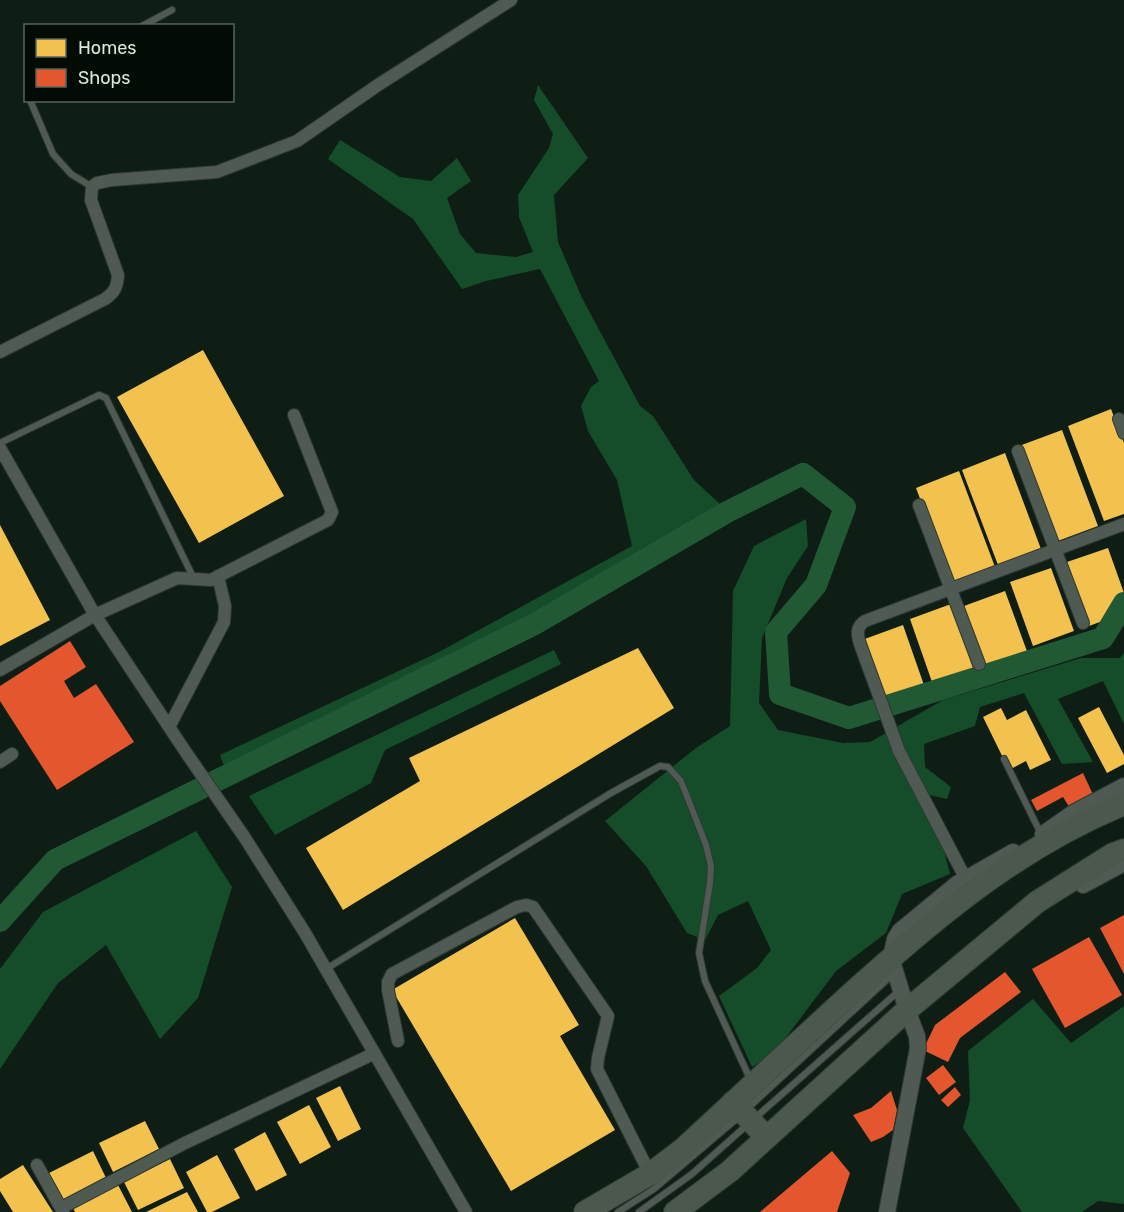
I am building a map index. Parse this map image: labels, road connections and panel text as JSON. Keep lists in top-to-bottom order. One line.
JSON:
{"legend":["Homes","Shops"]}
